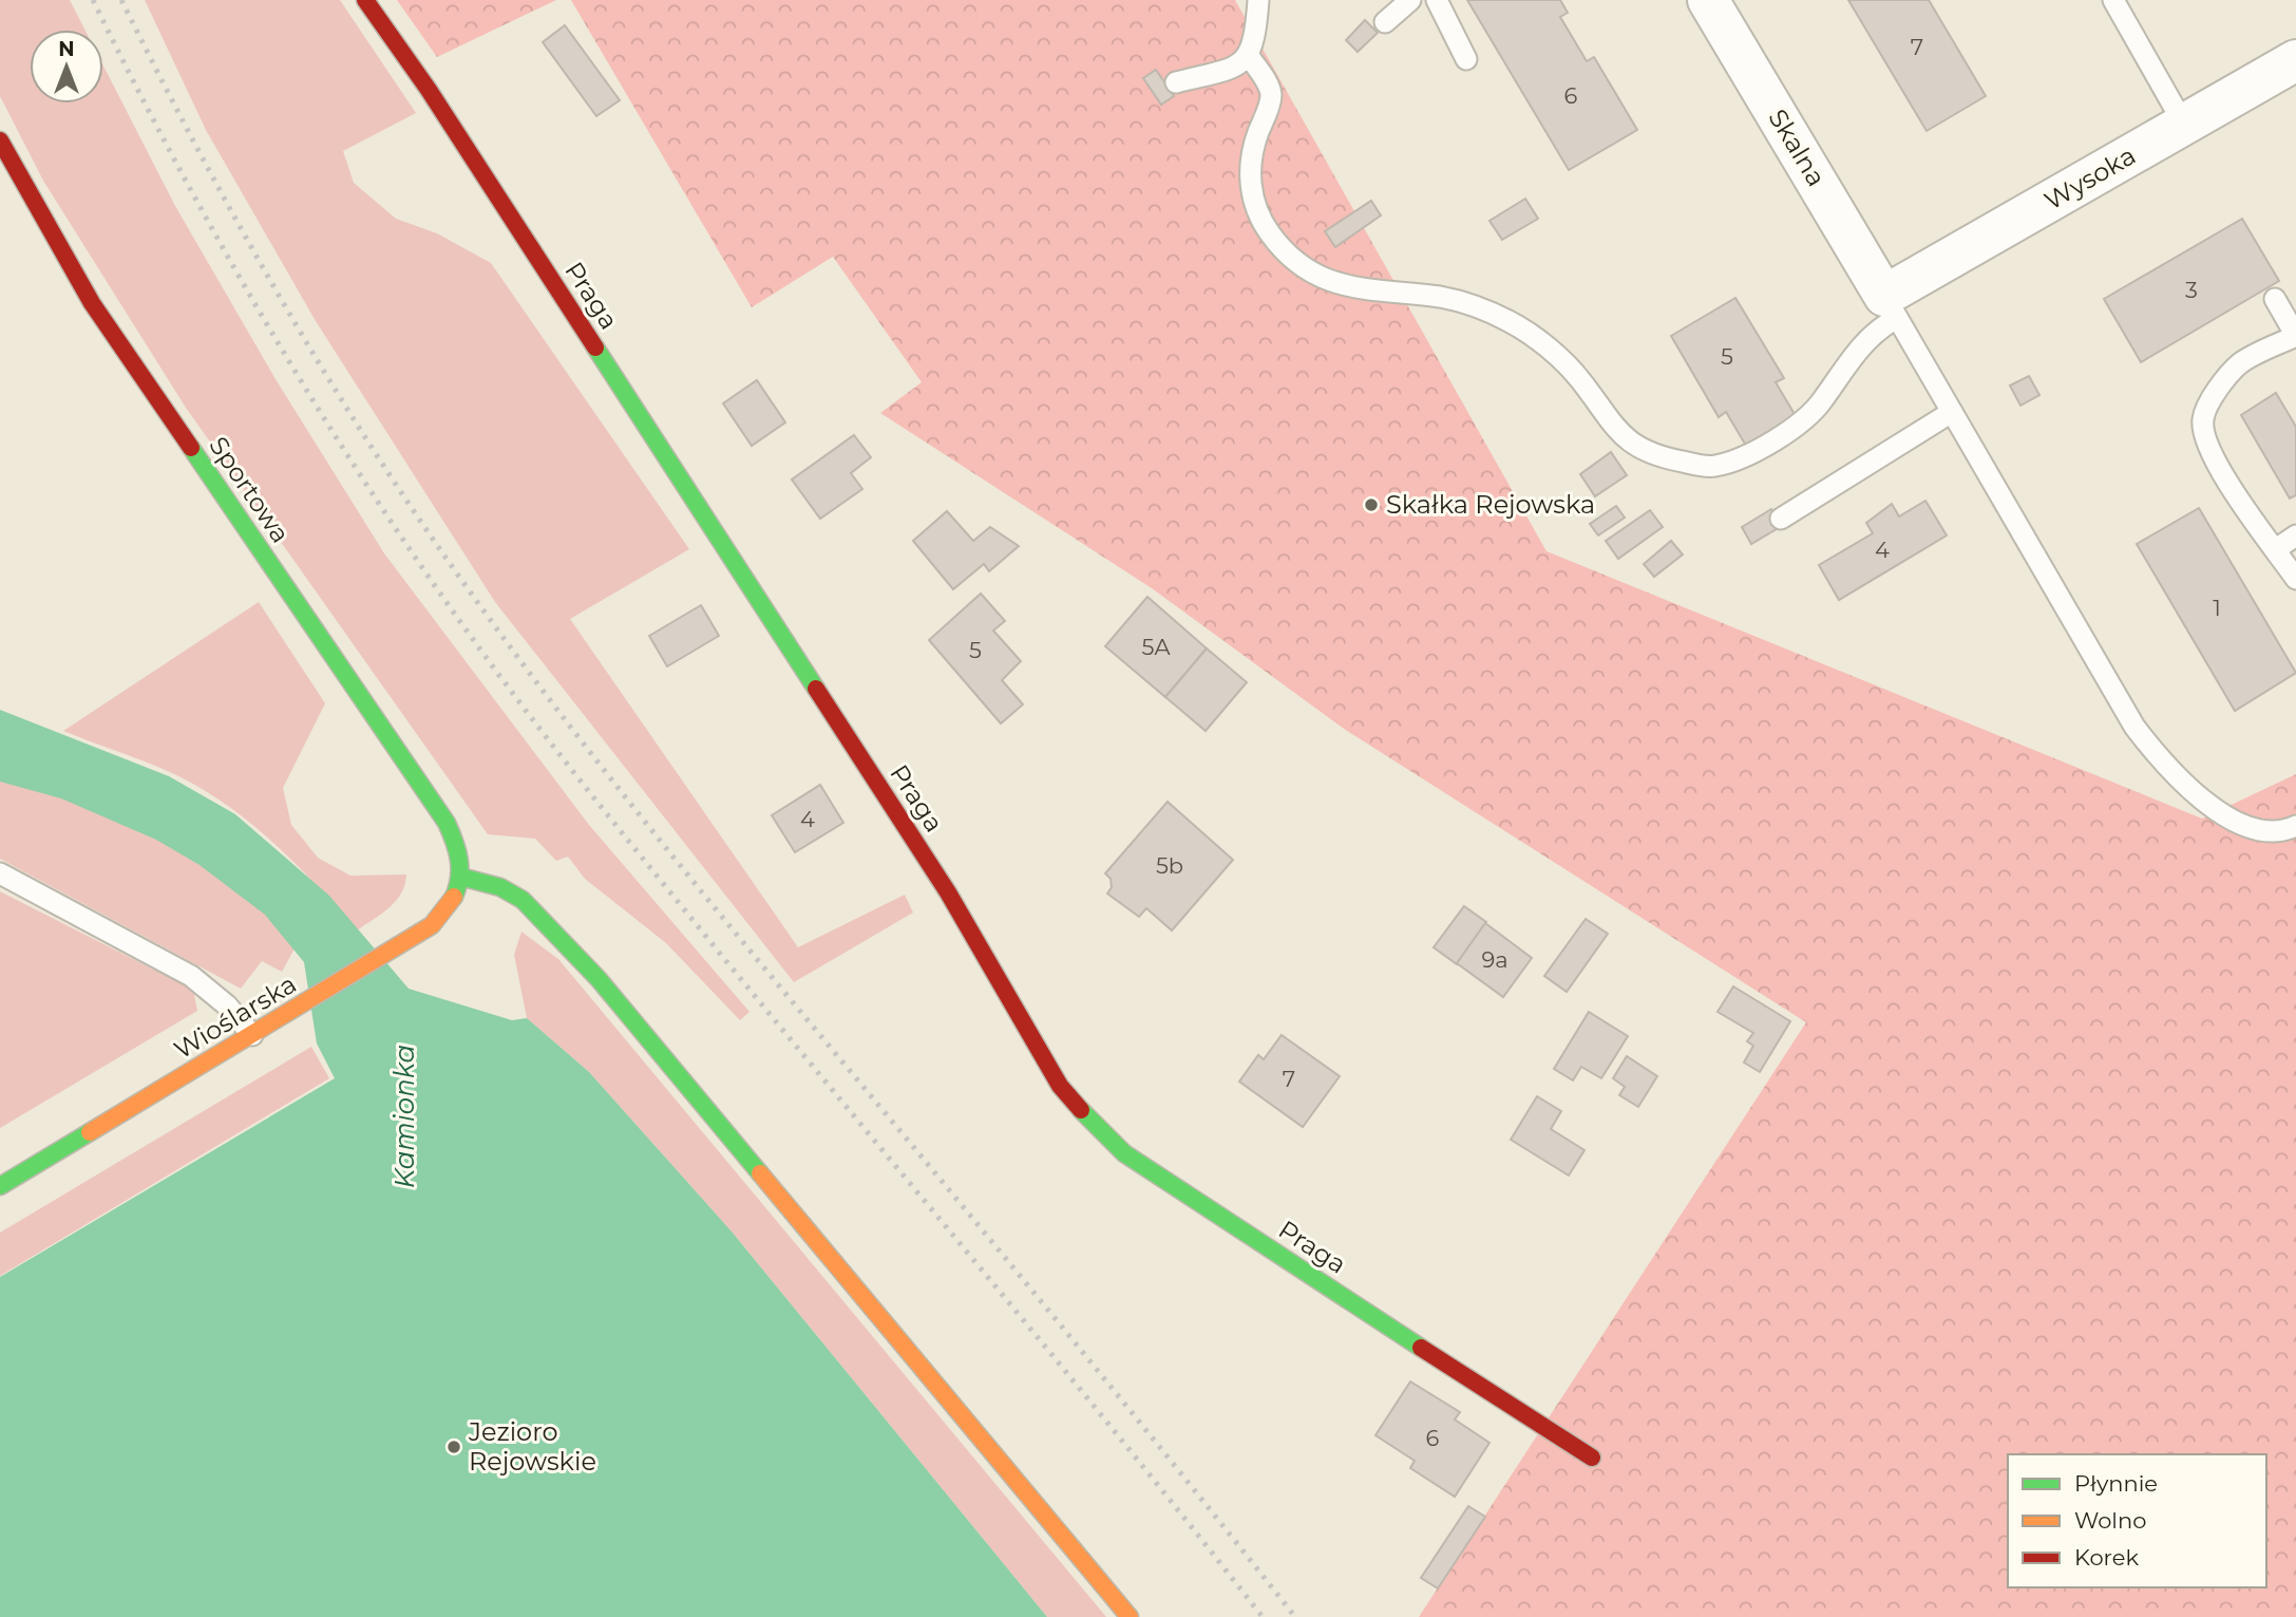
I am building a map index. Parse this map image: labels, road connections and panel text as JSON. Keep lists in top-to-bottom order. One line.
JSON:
{"streets":{"street":["Skalna","Wysoka","Praga","Sportowa","Wioślarska"]},"crossings":[["Skalna","Wysoka"],["Sportowa","Wioślarska"]],"water":["Kamionka"],"places":["Skałka Rejowska","Jezioro Rejowskie"],"house_numbers":["7","6","3","5","4","1","5A","5","4","5b","9a","7","6"],"legend":["Płynnie","Wolno","Korek"],"north":"top"}
